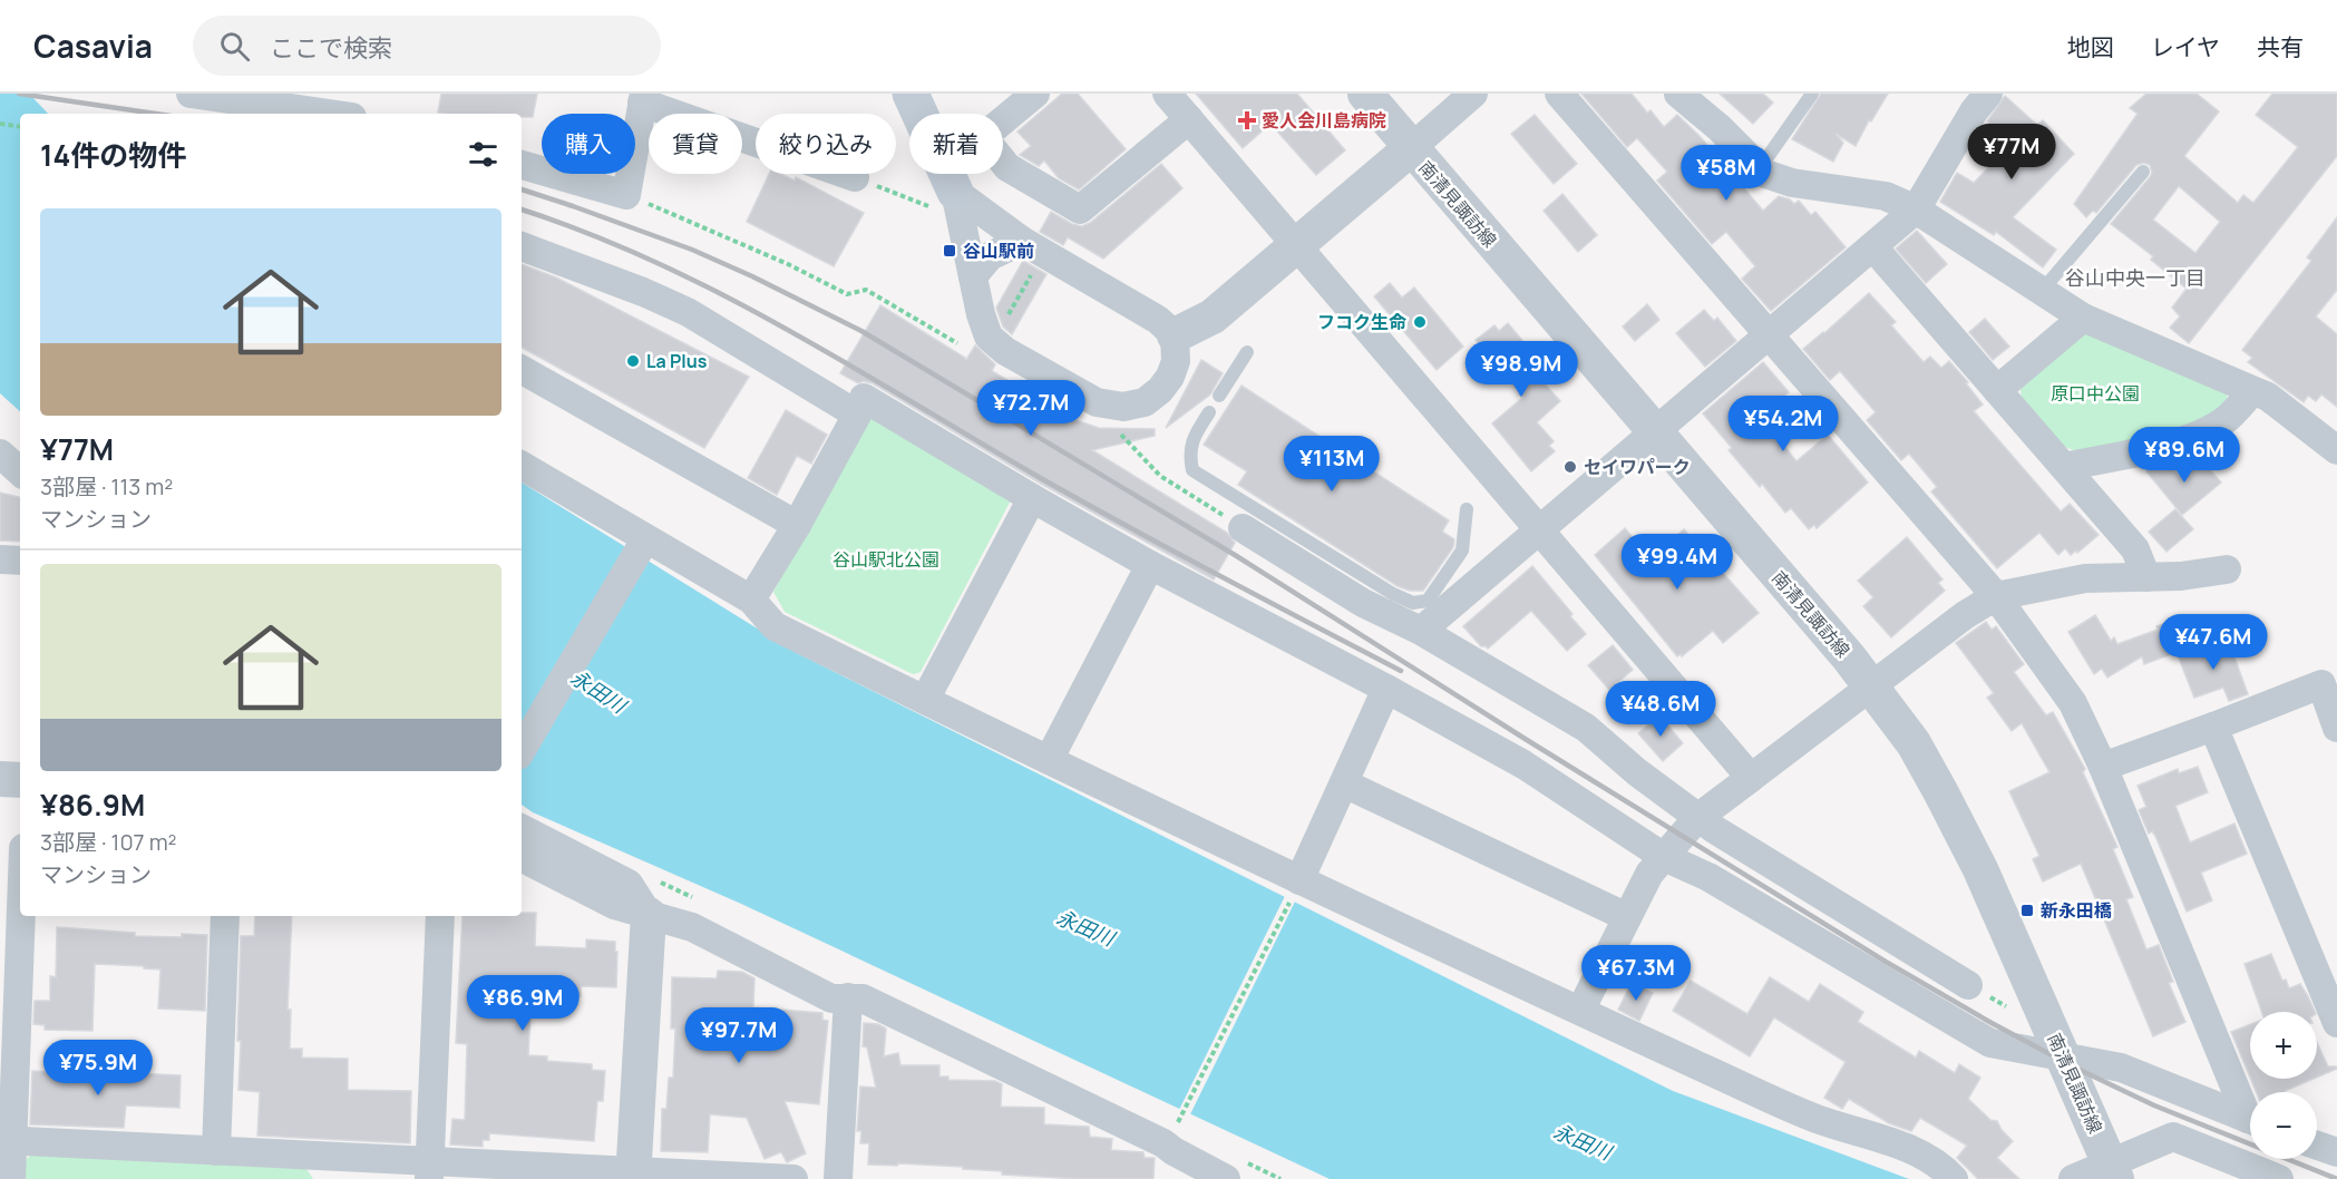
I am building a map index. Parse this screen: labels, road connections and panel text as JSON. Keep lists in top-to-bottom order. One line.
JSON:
{"streets":{"street":["南清見諏訪線"]},"districts":["谷山中央一丁目"],"water":["永田川"],"parks":["原口中公園","谷山駅北公園"],"places":{"health":["愛人会川島病院"],"transit":["谷山駅前","新永田橋"],"other":["フコク生命","La Plus","セイワパーク"]},"page":{"header":"Casavia","search":"ここで検索","nav":["地図","レイヤ","共有"],"chip":["購入","賃貸","絞り込み","新着"],"heading":"14件の物件","price":["¥77M","¥58M","¥98.9M","¥72.7M","¥54.2M","¥89.6M","¥113M","¥99.4M","¥47.6M","¥48.6M","¥67.3M","¥86.9M","¥97.7M","¥75.9M"],"list":[{"name":"¥77M","note":"3部屋 · 113 m² · マンション"},{"name":"¥86.9M","note":"3部屋 · 107 m² · マンション"}],"map_buttons":["+","−"]}}
